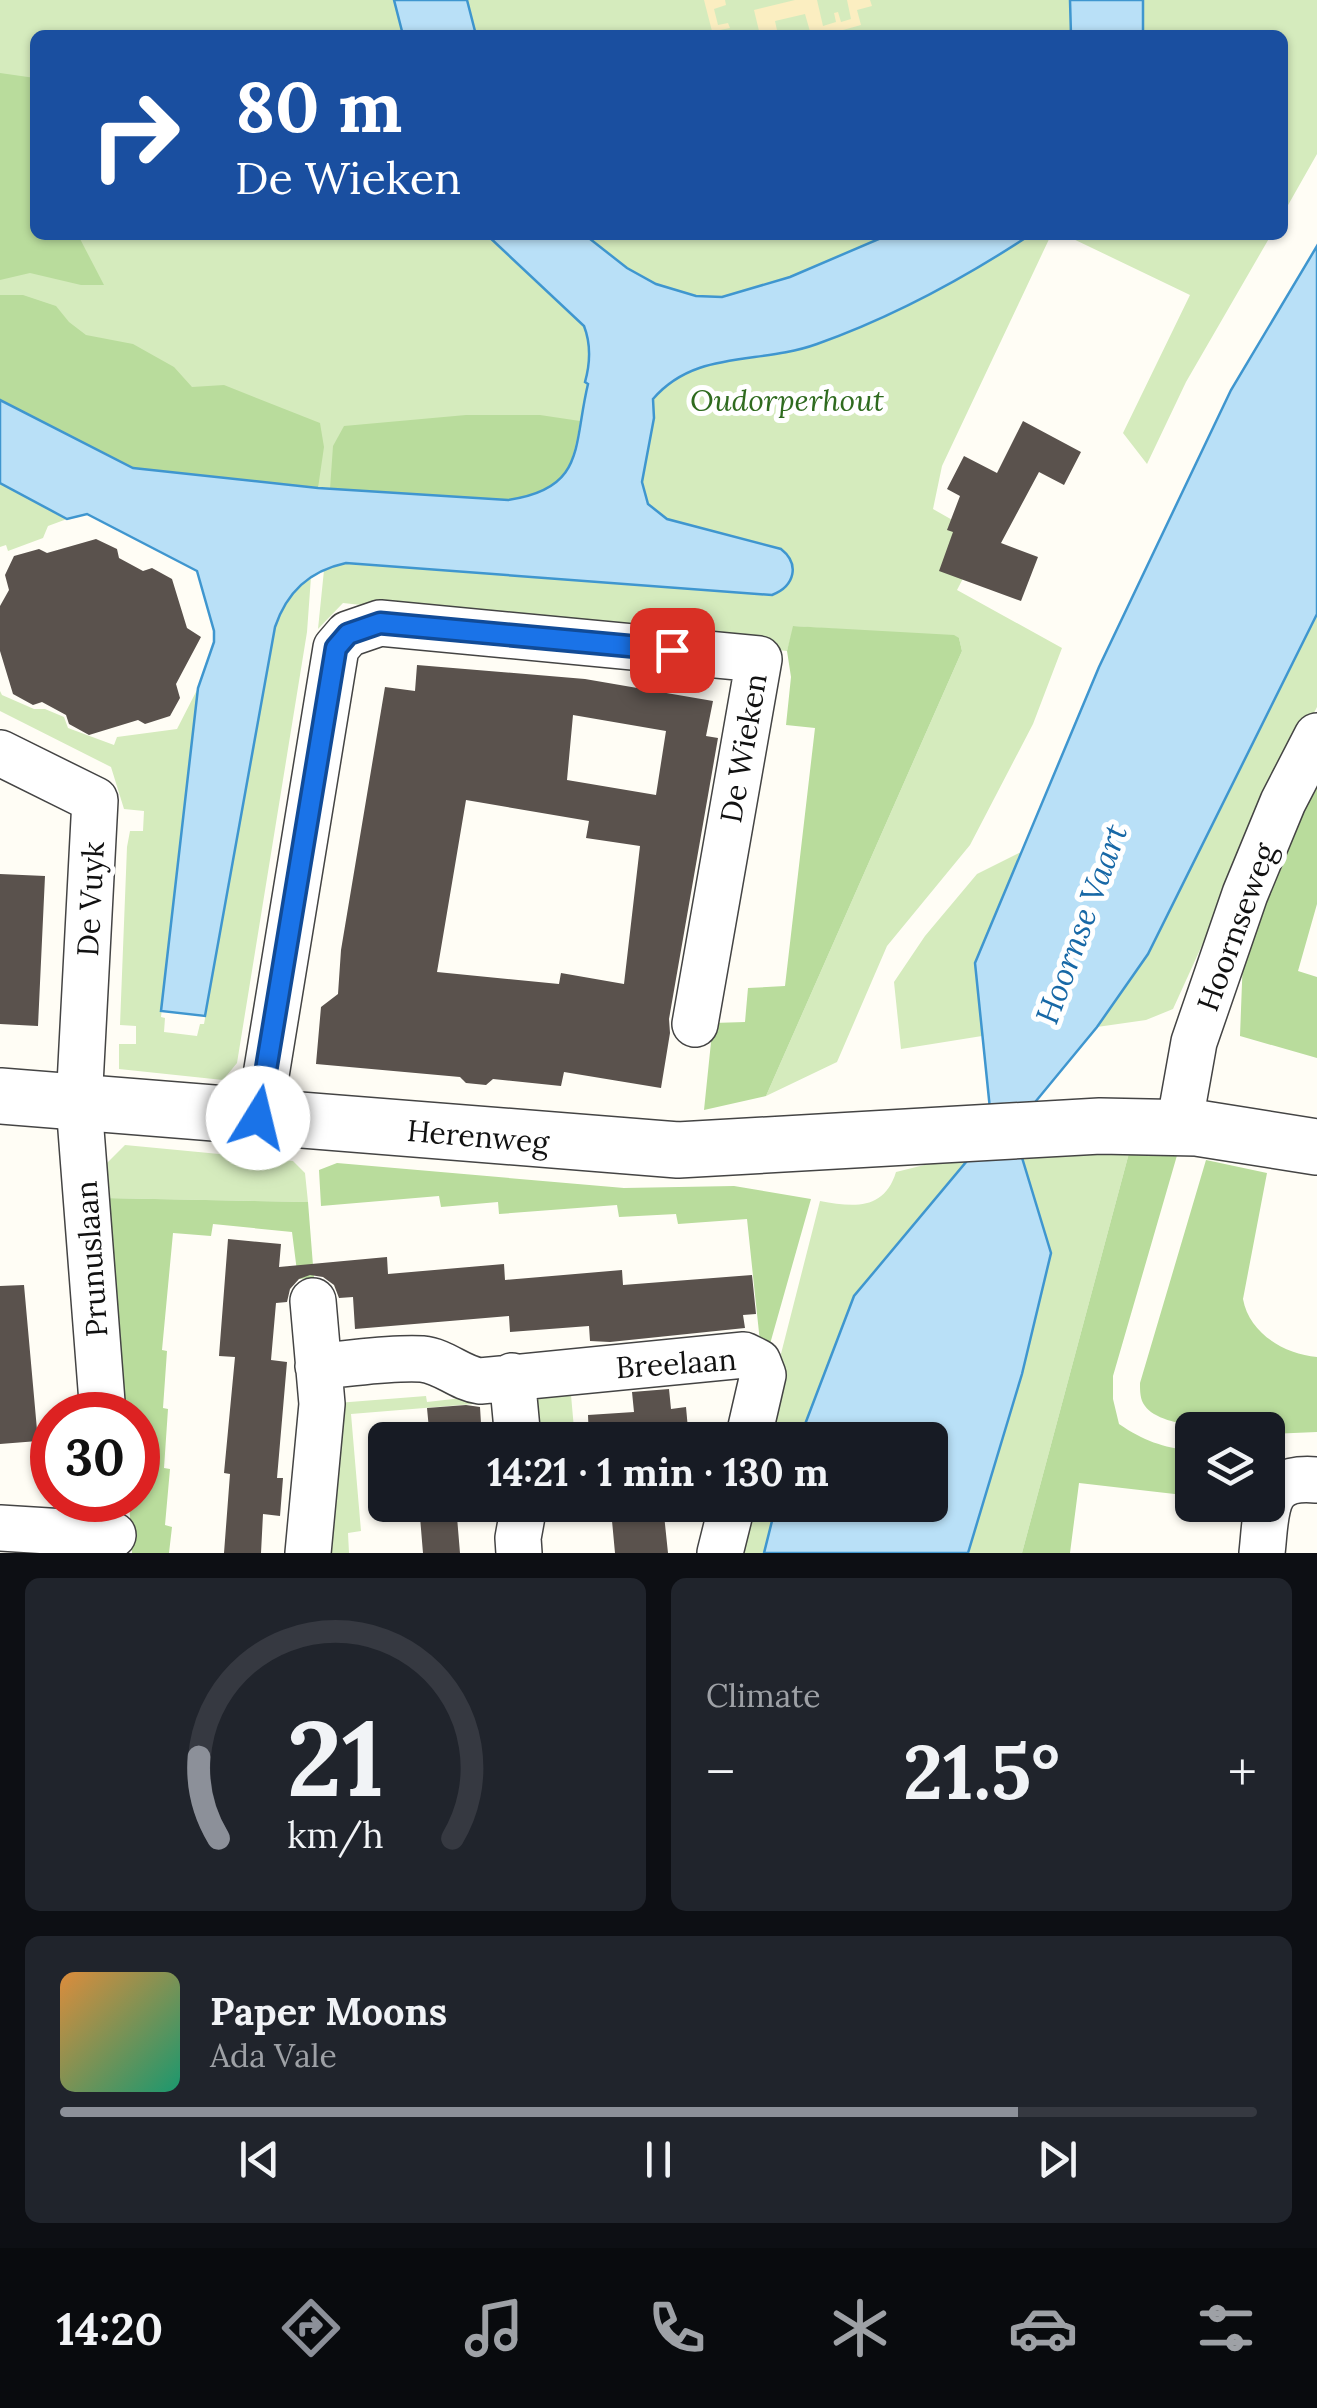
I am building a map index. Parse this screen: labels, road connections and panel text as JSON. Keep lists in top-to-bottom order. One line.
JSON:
{"streets":{"street":["De Wieken","De Vuyk","Hoornseweg","Herenweg","Prunuslaan","Breelaan"]},"crossings":[["De Wieken","Herenweg"],["De Vuyk","Herenweg"],["De Vuyk","Prunuslaan"],["Hoornseweg","Herenweg"],["Herenweg","Prunuslaan"]],"water":["Hoornse Vaart"],"parks":["Oudorperhout"],"page":{"turn":["80 m","De Wieken"],"limit":"30","trip":"14:21 · 1 min · 130 m","tile":"Climate","heat":["−","21.5°","+"],"song":["Paper Moons","Ada Vale"],"tabs":"14:20","gauge":["21","km/h"]}}
